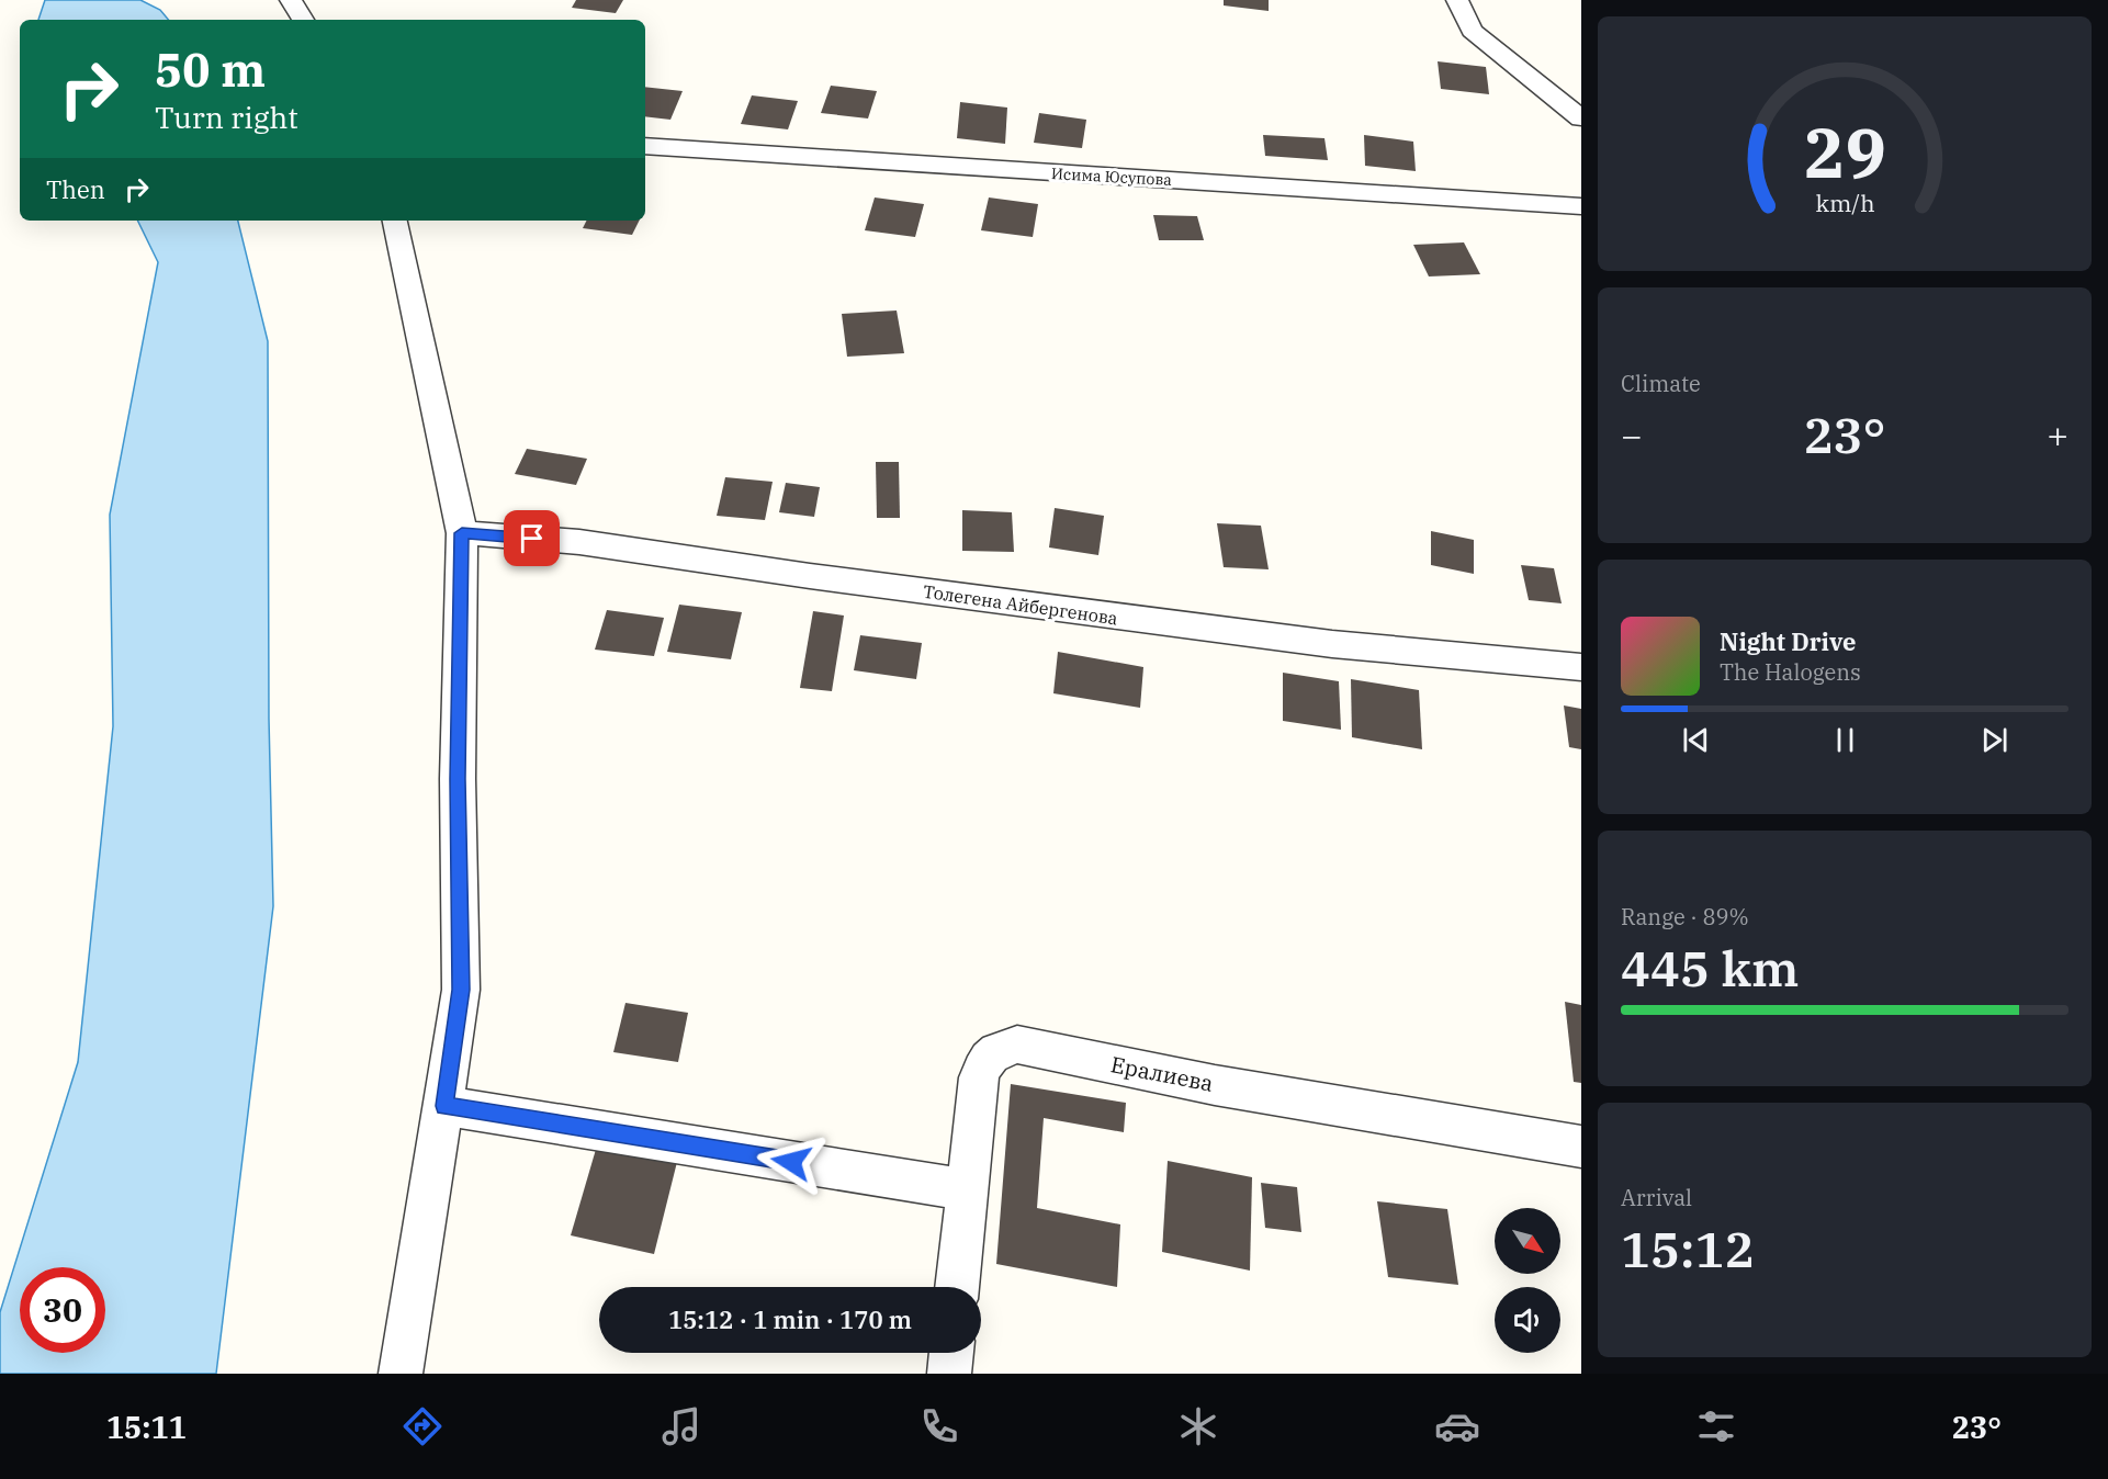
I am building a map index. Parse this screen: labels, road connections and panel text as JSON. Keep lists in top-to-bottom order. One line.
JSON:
{"streets":{"street":["Исима Юсупова","Толегена Айбергенова","Ералиева"]},"north":"bottom right","page":{"turn":["50 m","Turn right"],"then":"Then","tile":["Climate",["Range · 89%","445 km"],["Arrival","15:12"]],"heat":["−","23°","+"],"song":["Night Drive","The Halogens"],"limit":"30","trip":"15:12 · 1 min · 170 m","tabs":["15:11","23°"],"gauge":["29","km/h"]}}
